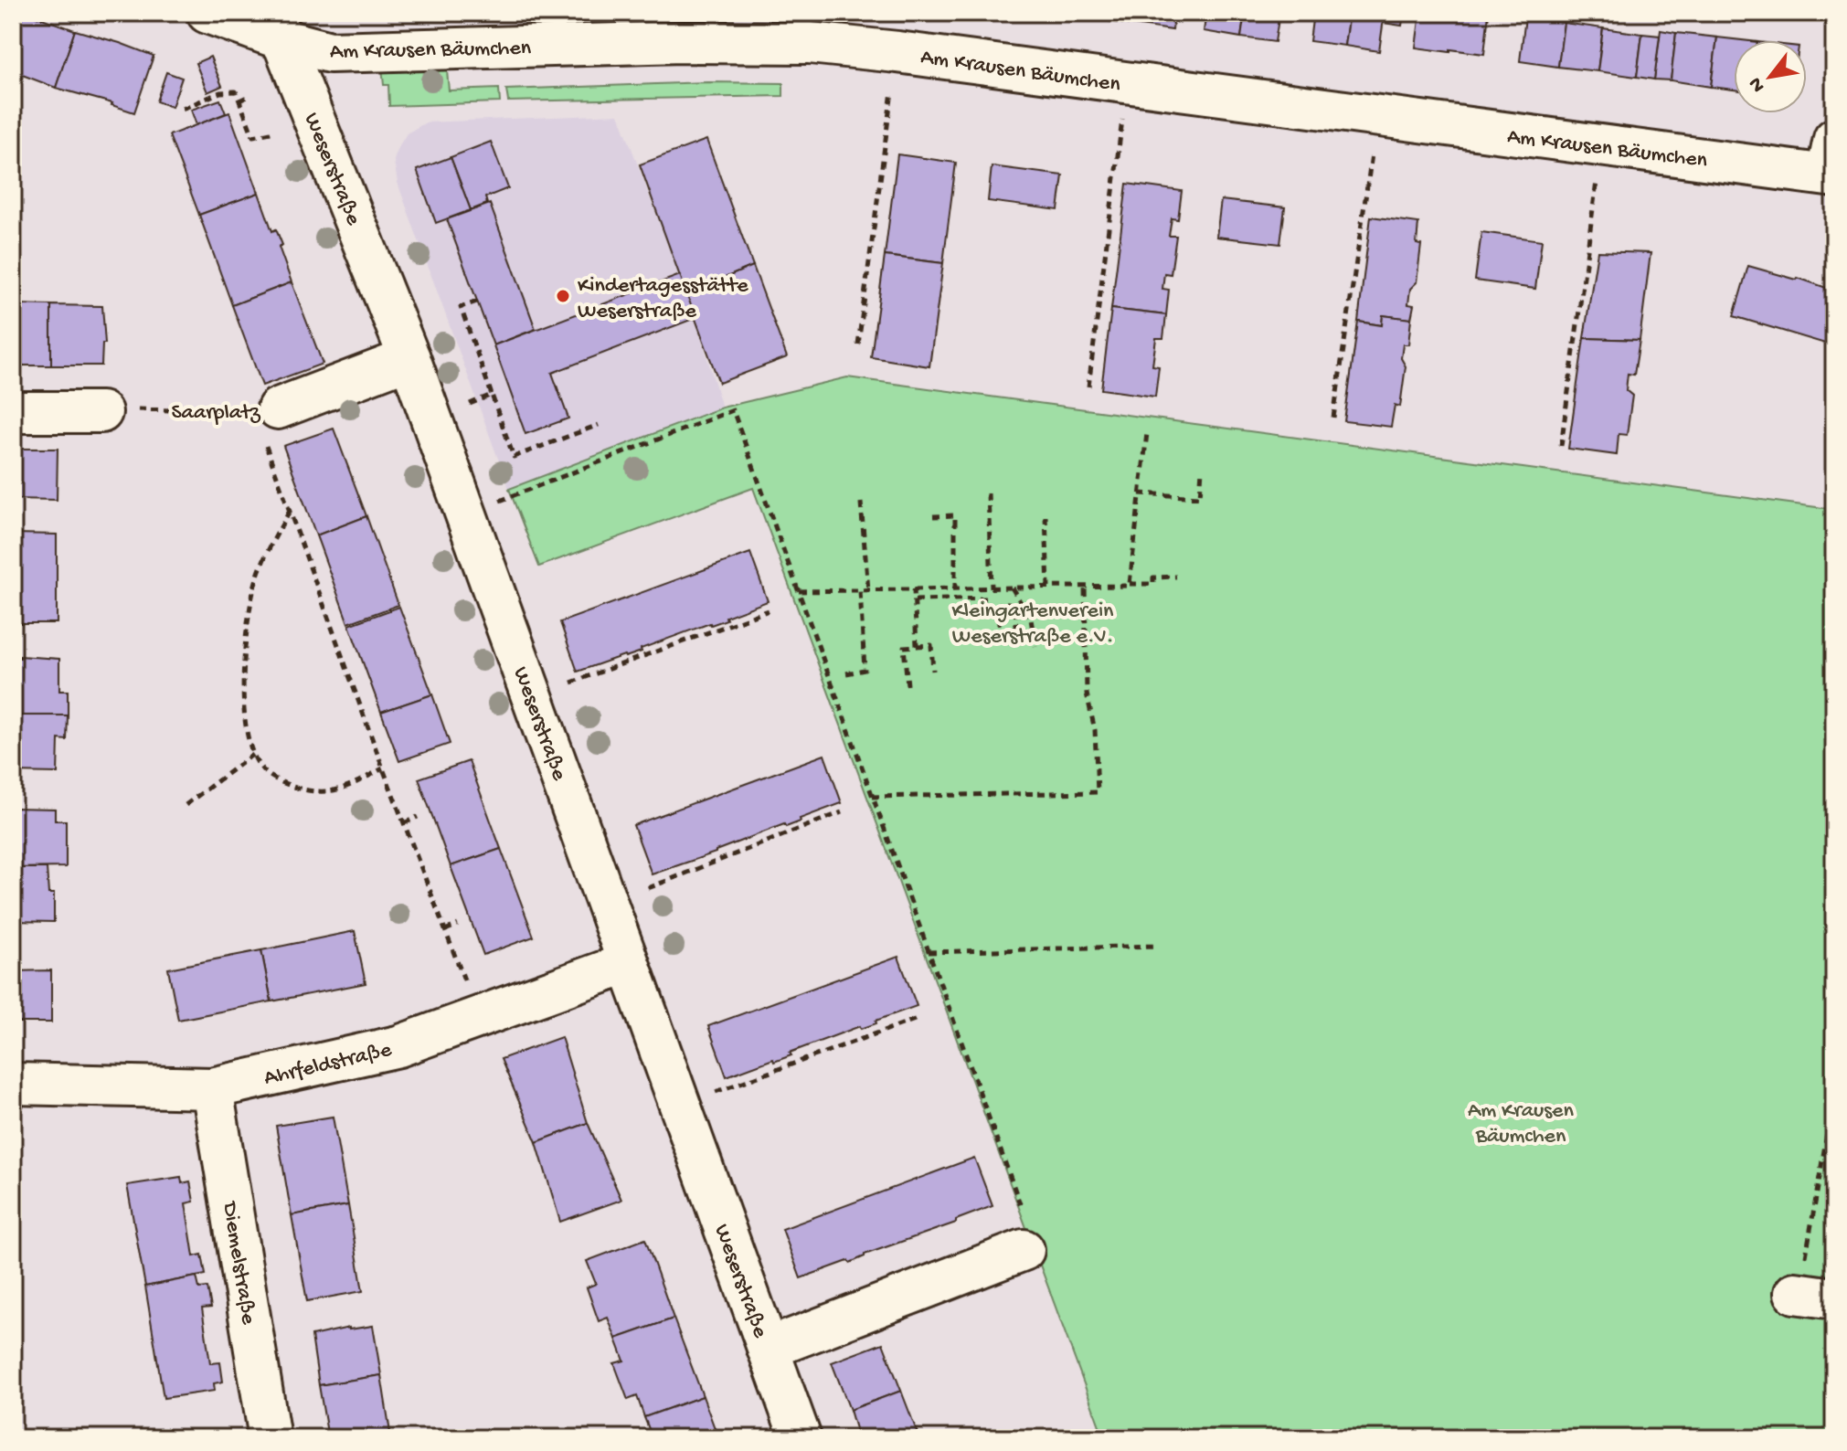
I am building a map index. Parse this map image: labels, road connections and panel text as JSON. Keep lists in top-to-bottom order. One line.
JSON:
{"streets":{"street":["Am Krausen Bäumchen","Weserstraße","Ahrfeldstraße","Diemelstraße"],"path":["Saarplatz"]},"crossings":[["Am Krausen Bäumchen","Weserstraße"],["Weserstraße","Ahrfeldstraße"],["Ahrfeldstraße","Diemelstraße"]],"parks":["Kleingartenverein Weserstraße e.V.","Am Krausen Bäumchen"],"places":["Kindertagesstätte Weserstraße"],"north":"bottom left"}
